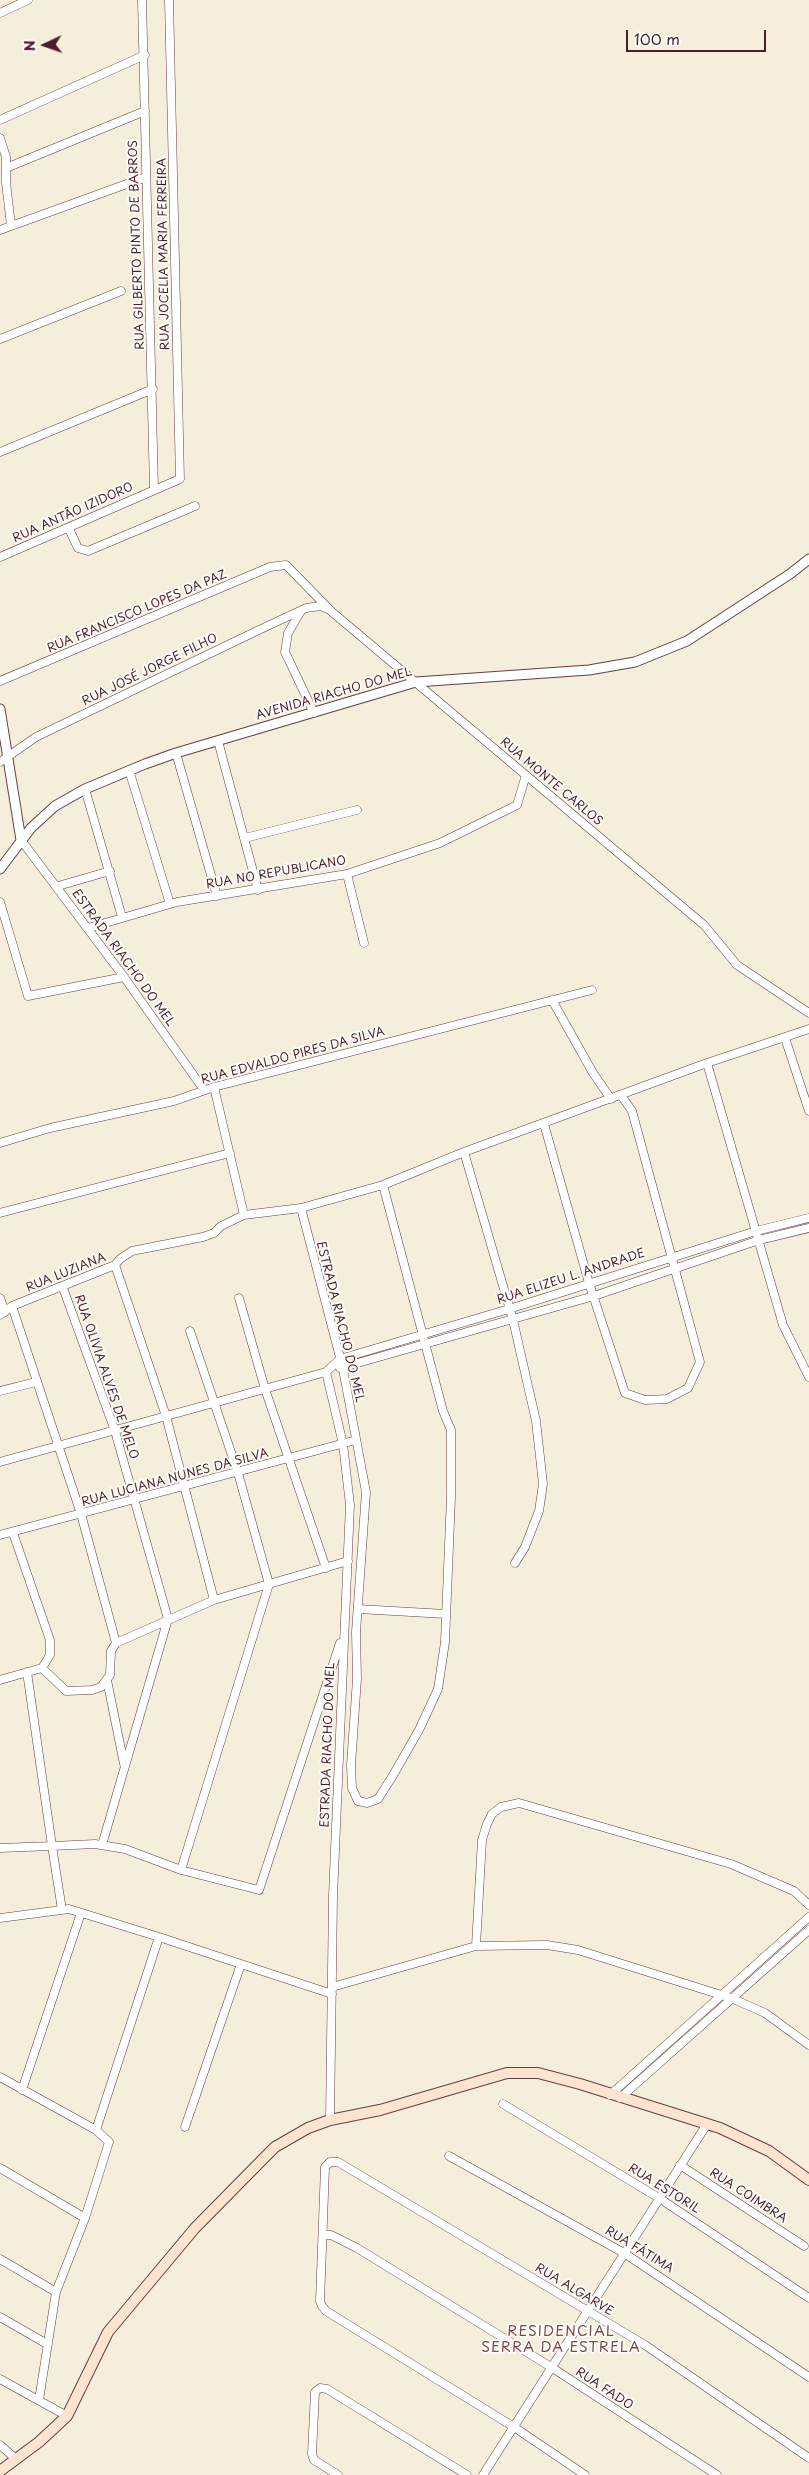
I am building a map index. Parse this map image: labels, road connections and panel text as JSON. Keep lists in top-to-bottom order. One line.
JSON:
{"streets":{"street":["RUA GILBERTO PINTO DE BARROS","RUA JOCELIA MARIA FERREIRA","RUA ANTÃO IZIDORO","RUA FRANCISCO LOPES DA PAZ","RUA JOSÉ JORGE FILHO","AVENIDA RIACHO DO MEL","RUA MONTE CARLOS","RUA NO REPUBLICANO","ESTRADA RIACHO DO MEL","RUA EDVALDO PIRES DA SILVA","RUA LUZIANA","RUA ELIZEU L. ANDRADE","RUA OLIVIA ALVES DE MELO","RUA LUCIANA NUNES DA SILVA","RUA ESTORIL","RUA COIMBRA","RUA FÁTIMA","RUA ALGARVE","RUA FADO"]},"crossings":[["RUA GILBERTO PINTO DE BARROS","RUA JOCELIA MARIA FERREIRA"],["RUA GILBERTO PINTO DE BARROS","RUA ANTÃO IZIDORO"],["RUA JOCELIA MARIA FERREIRA","RUA ANTÃO IZIDORO"],["RUA FRANCISCO LOPES DA PAZ","RUA MONTE CARLOS"],["RUA JOSÉ JORGE FILHO","RUA MONTE CARLOS"],["AVENIDA RIACHO DO MEL","RUA MONTE CARLOS"],["AVENIDA RIACHO DO MEL","ESTRADA RIACHO DO MEL"],["RUA MONTE CARLOS","RUA NO REPUBLICANO"],["RUA NO REPUBLICANO","ESTRADA RIACHO DO MEL"],["ESTRADA RIACHO DO MEL","RUA EDVALDO PIRES DA SILVA"],["ESTRADA RIACHO DO MEL","RUA LUZIANA"],["ESTRADA RIACHO DO MEL","RUA ELIZEU L. ANDRADE"],["ESTRADA RIACHO DO MEL","RUA LUCIANA NUNES DA SILVA"],["RUA LUZIANA","RUA OLIVIA ALVES DE MELO"],["RUA OLIVIA ALVES DE MELO","RUA LUCIANA NUNES DA SILVA"],["RUA ALGARVE","RUA FADO"]],"districts":["RESIDENCIAL SERRA DA ESTRELA"],"scale_bar":"100 m","north":"left"}
